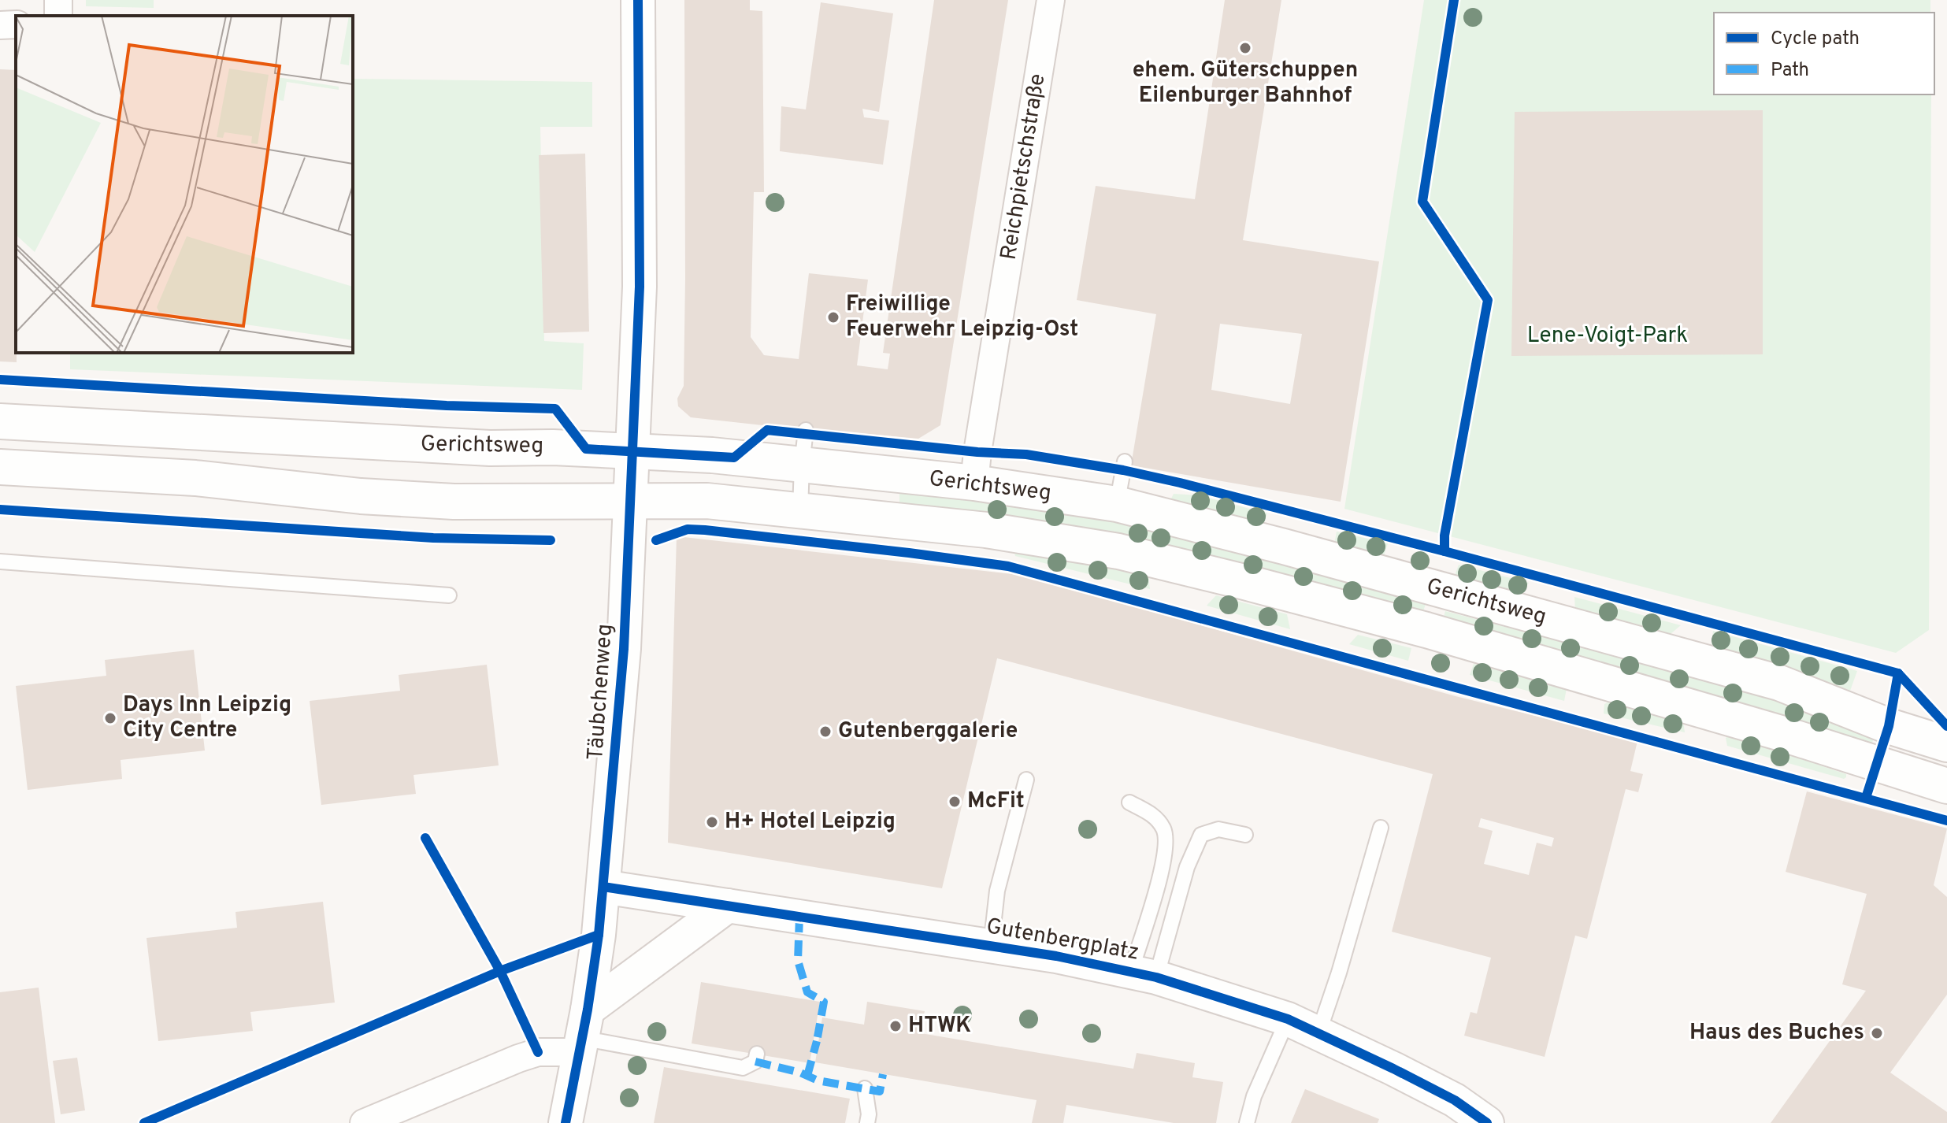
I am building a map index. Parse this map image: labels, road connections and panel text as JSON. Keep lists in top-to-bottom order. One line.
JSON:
{"streets":{"main road":["Gerichtsweg"],"street":["Reichpietschstraße","Täubchenweg","Gutenbergplatz"]},"crossings":[["Reichpietschstraße","Gerichtsweg"],["Gerichtsweg","Täubchenweg"],["Täubchenweg","Gutenbergplatz"]],"parks":["Lene-Voigt-Park"],"places":["ehem. Güterschuppen Eilenburger Bahnhof","Freiwillige Feuerwehr Leipzig-Ost","Days Inn Leipzig City Centre","Gutenberggalerie","McFit","H+ Hotel Leipzig","HTWK","Haus des Buches"],"legend":["Cycle path","Path"]}
